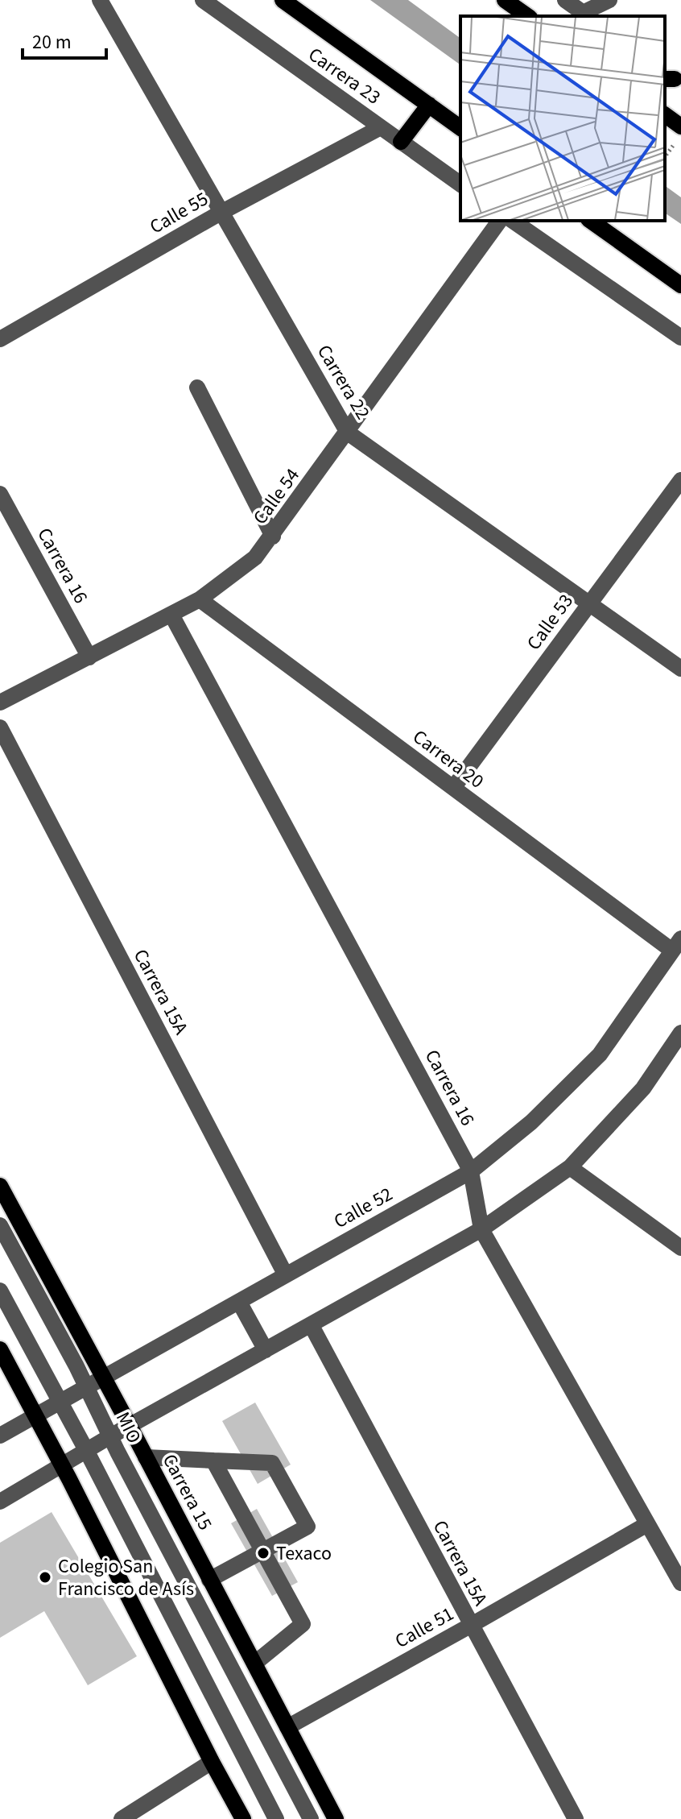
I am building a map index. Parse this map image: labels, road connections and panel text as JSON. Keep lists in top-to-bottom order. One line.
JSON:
{"streets":{"main road":["Carrera 15"],"street":["Carrera 23","Calle 55","Carrera 22","Calle 54","Carrera 16","Calle 53","Carrera 20","Carrera 15A","Calle 52","MIO","Calle 51"]},"crossings":[["Carrera 23","Calle 55"],["Calle 55","Carrera 22"],["Carrera 22","Calle 54"],["Carrera 22","Calle 53"],["Calle 54","Carrera 16"],["Calle 54","Carrera 20"],["Carrera 16","Calle 52"],["Carrera 16","Calle 51"],["Calle 53","Carrera 20"],["Carrera 20","Calle 52"],["Carrera 15A","Calle 52"],["Carrera 15A","Calle 51"],["Calle 52","MIO"],["Calle 52","Carrera 15"],["Carrera 15","Calle 51"]],"places":["Texaco","Colegio San Francisco de Asís"],"scale_bar":"20 m"}
